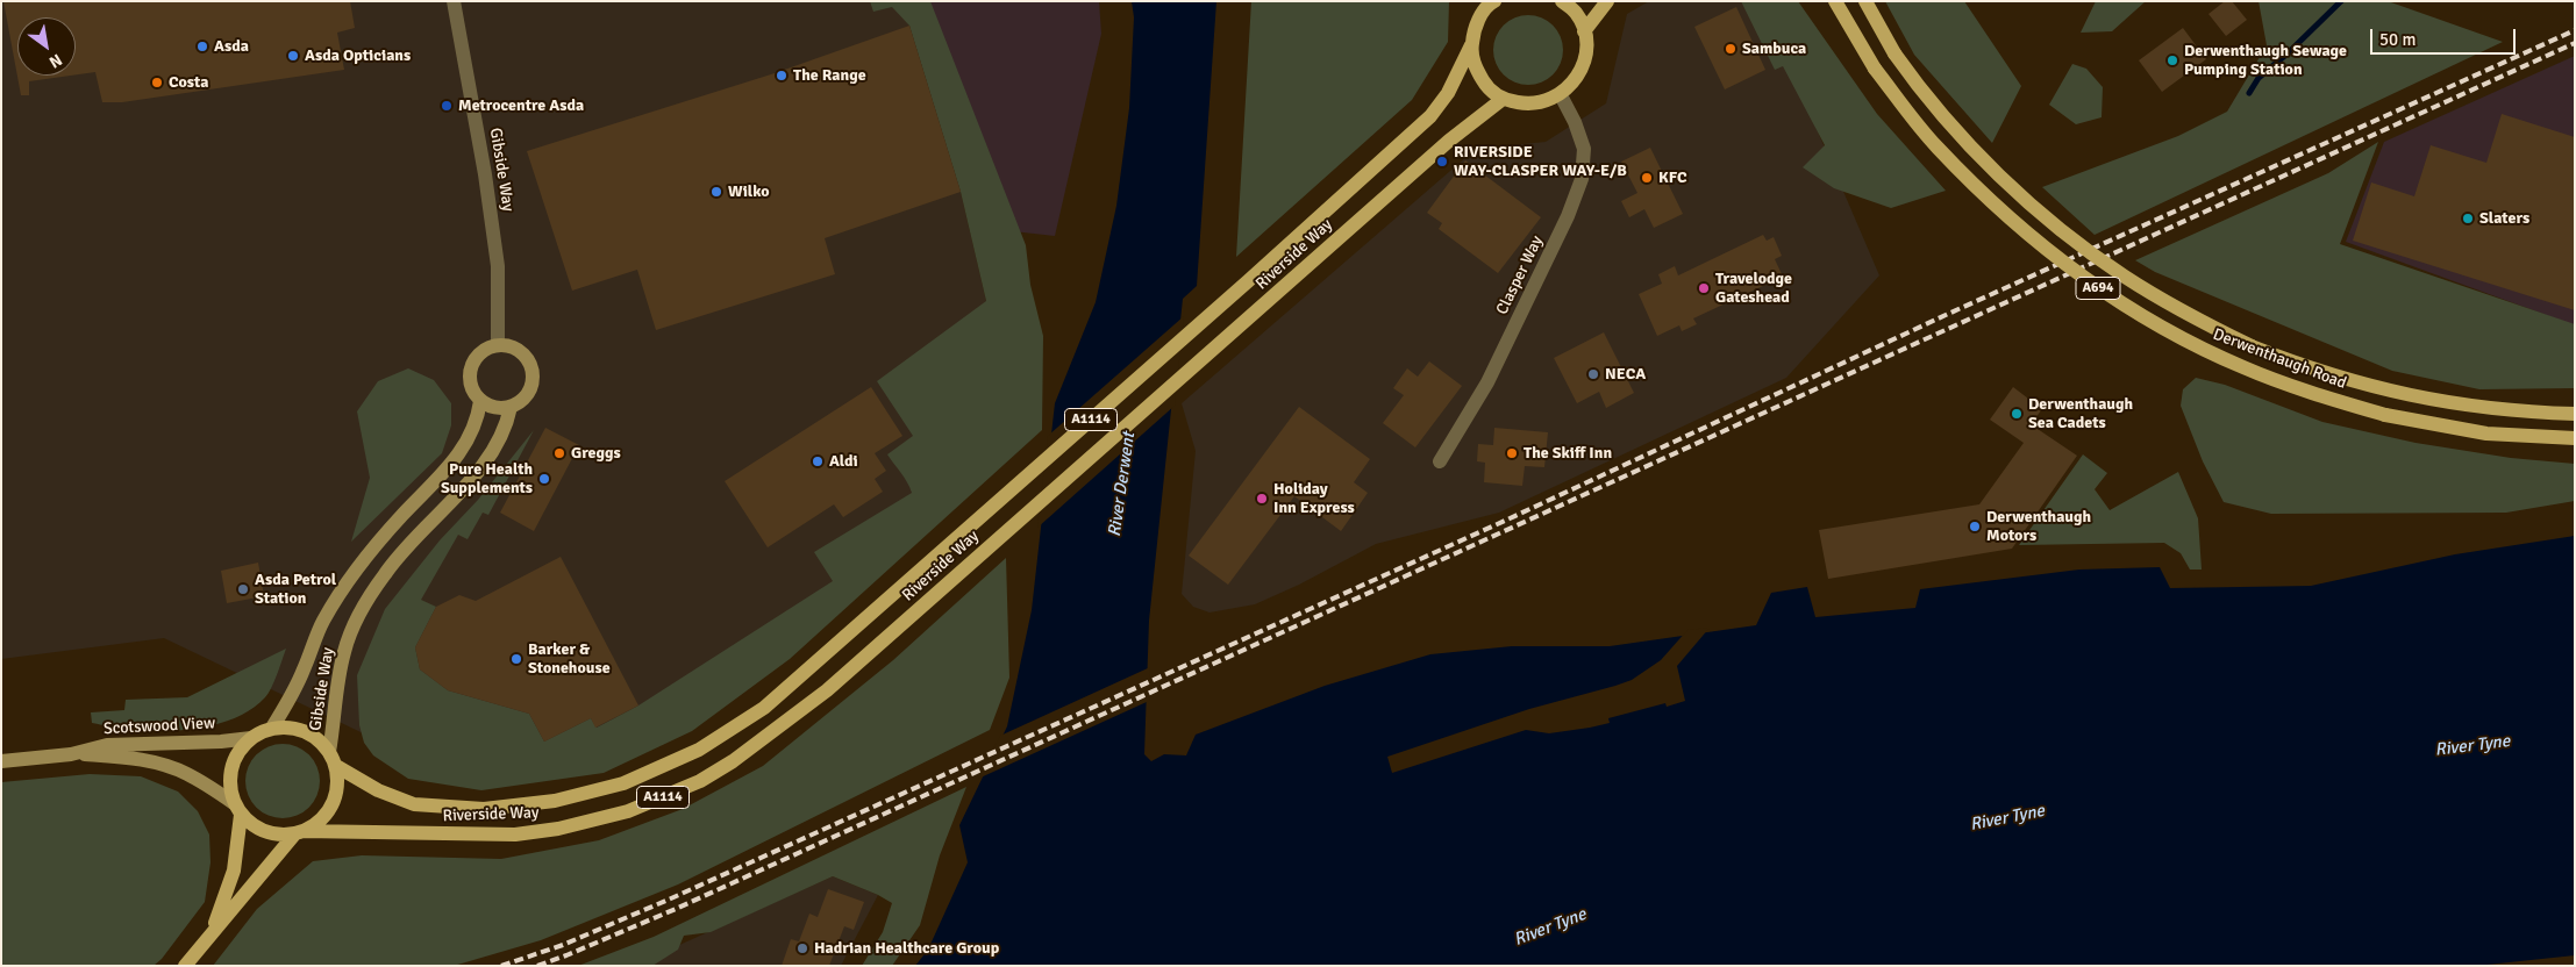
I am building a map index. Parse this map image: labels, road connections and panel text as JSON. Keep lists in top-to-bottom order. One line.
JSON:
{"streets":{"main road":["Riverside Way","A694","Derwenthaugh Road","A1114"],"street":["Gibside Way","Clasper Way","Scotswood View"]},"crossings":[["Gibside Way","Riverside Way"],["Gibside Way","Scotswood View"],["Riverside Way","A1114"],["Riverside Way","Scotswood View"]],"water":["River Derwent","River Tyne"],"places":["Asda","Sambuca","Asda Opticians","Derwenthaugh Sewage Pumping Station","The Range","Costa","Metrocentre Asda","RIVERSIDE WAY-CLASPER WAY-E/B","KFC","Wilko","Slaters","Travelodge Gateshead","NECA","Derwenthaugh Sea Cadets","Greggs","The Skiff Inn","Aldi","Pure Health Supplements","Holiday Inn Express","Derwenthaugh Motors","Asda Petrol Station","Barker & Stonehouse","Hadrian Healthcare Group"],"scale_bar":"50 m","north":"bottom right"}
